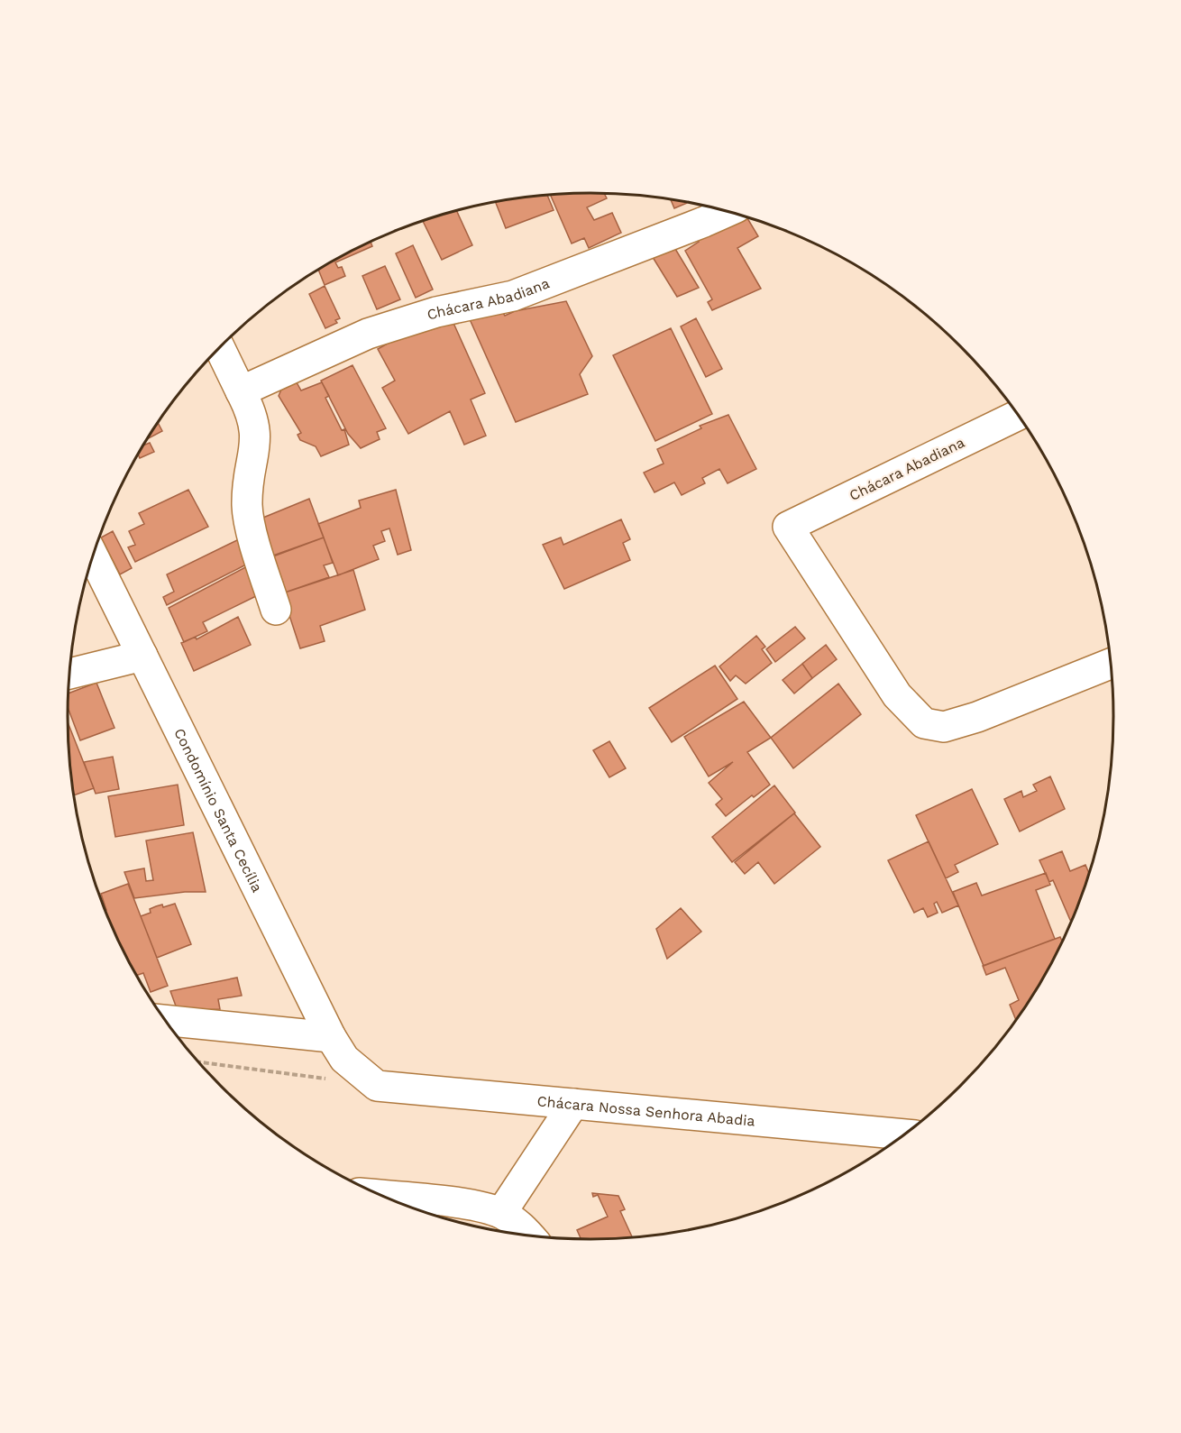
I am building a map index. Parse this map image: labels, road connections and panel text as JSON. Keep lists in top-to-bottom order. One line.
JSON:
{"streets":{"street":["Chácara Abadiana","Condomínio Santa Cecília","Chácara Nossa Senhora Abadia"]},"crossings":[["Condomínio Santa Cecília","Chácara Nossa Senhora Abadia"]]}
